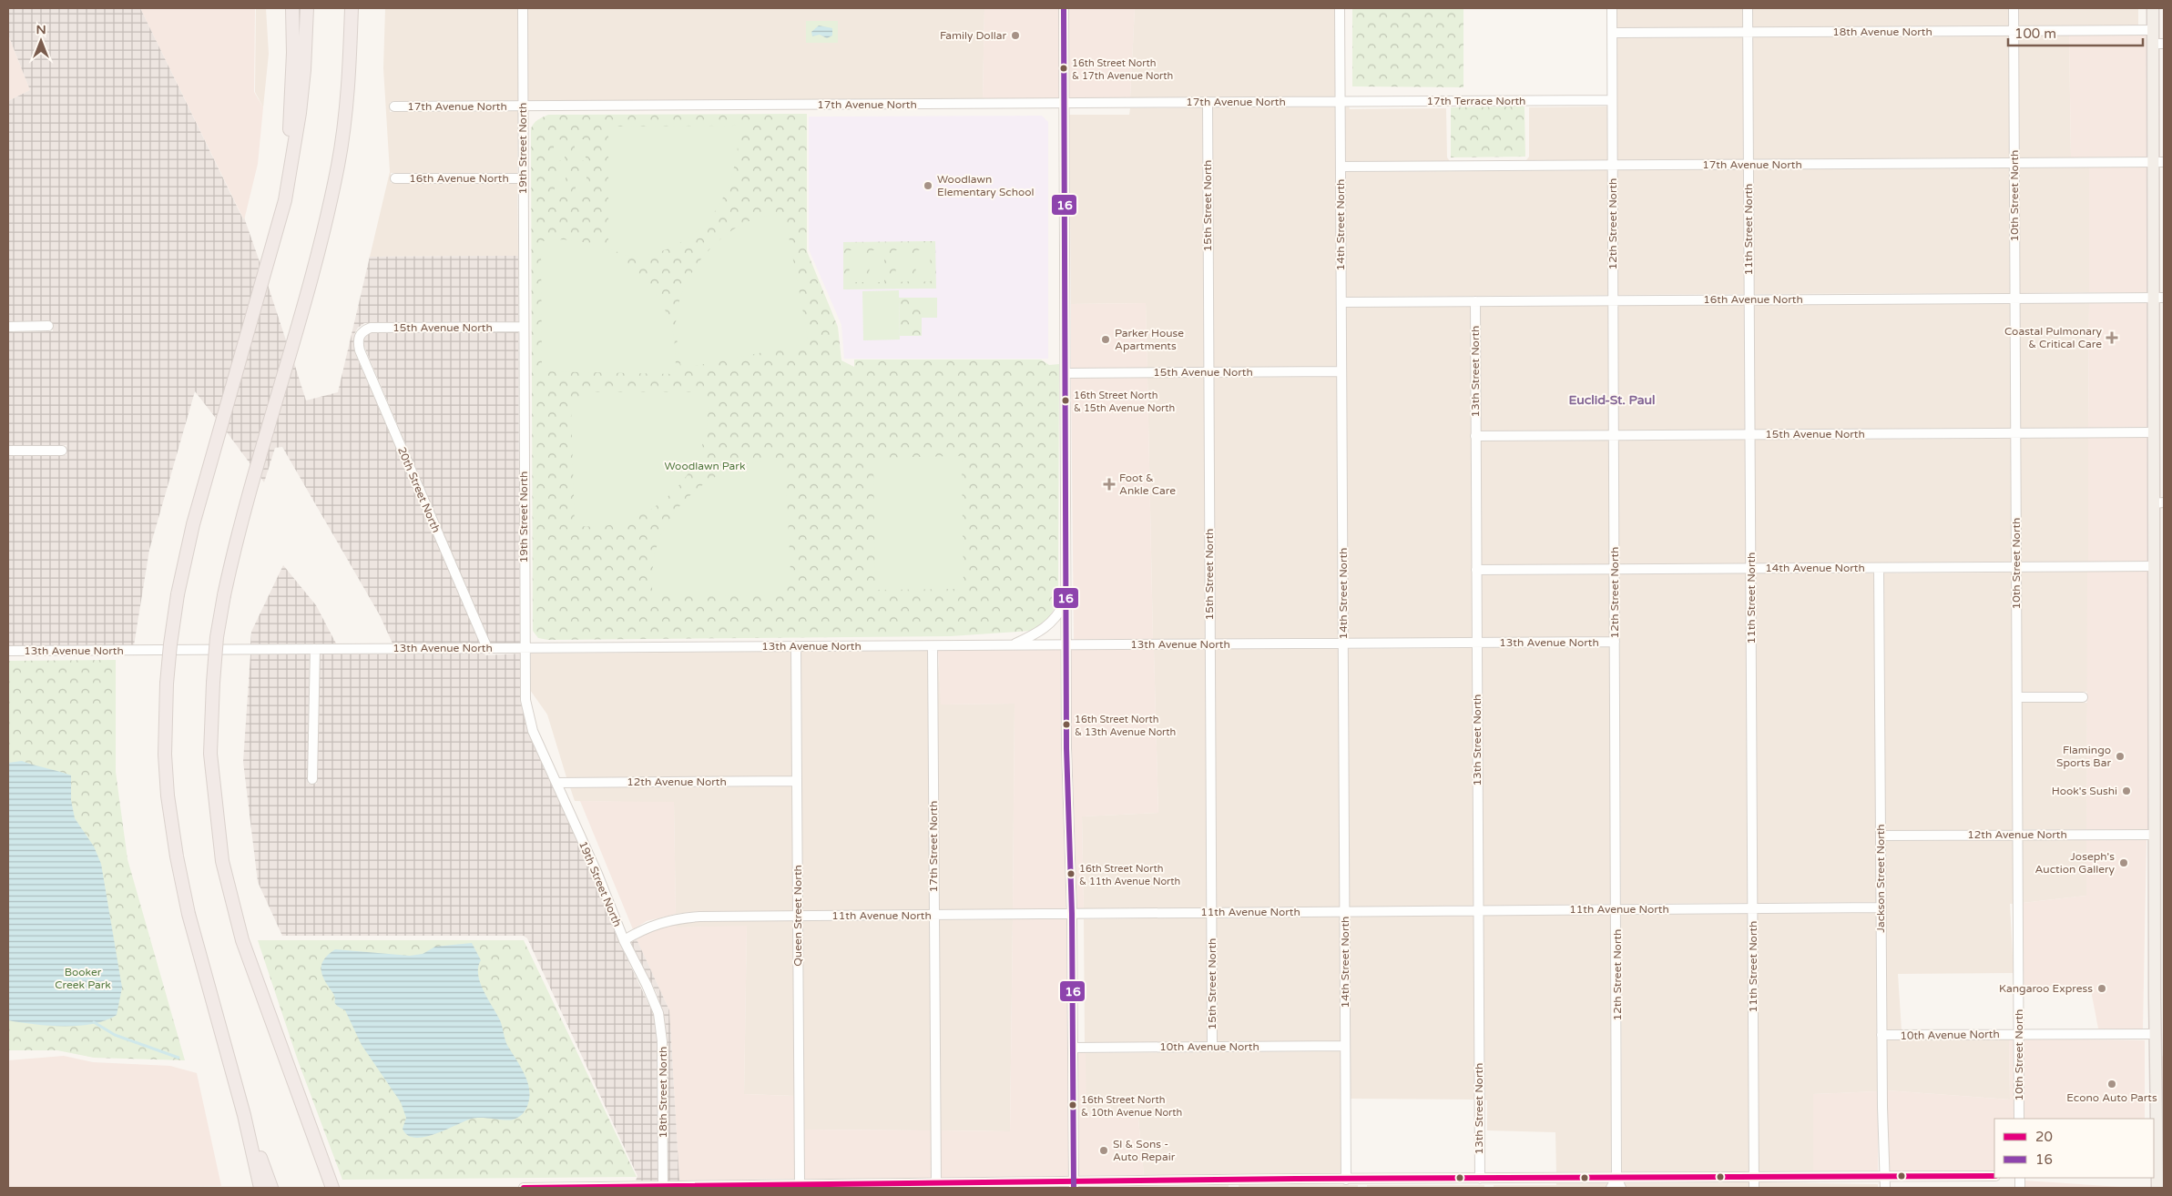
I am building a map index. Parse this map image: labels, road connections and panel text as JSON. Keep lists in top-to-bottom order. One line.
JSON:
{"streets":{"street":["18th Avenue North","17th Terrace North","17th Avenue North","19th Street North","16th Avenue North","10th Street North","15th Street North","12th Street North","14th Street North","11th Street North","15th Avenue North","13th Street North","20th Street North","14th Avenue North","13th Avenue North","12th Avenue North","17th Street North","Jackson Street North","11th Avenue North","Queen Street North","10th Avenue North","18th Street North"]},"crossings":[["18th Avenue North","10th Street North"],["18th Avenue North","12th Street North"],["18th Avenue North","11th Street North"],["17th Terrace North","17th Avenue North"],["17th Terrace North","12th Street North"],["17th Terrace North","14th Street North"],["17th Avenue North","19th Street North"],["17th Avenue North","10th Street North"],["17th Avenue North","15th Street North"],["17th Avenue North","12th Street North"],["17th Avenue North","14th Street North"],["17th Avenue North","11th Street North"],["19th Street North","16th Avenue North"],["19th Street North","15th Avenue North"],["19th Street North","13th Avenue North"],["19th Street North","12th Avenue North"],["19th Street North","11th Avenue North"],["19th Street North","18th Street North"],["16th Avenue North","10th Street North"],["16th Avenue North","12th Street North"],["16th Avenue North","14th Street North"],["16th Avenue North","11th Street North"],["16th Avenue North","13th Street North"],["10th Street North","15th Avenue North"],["10th Street North","14th Avenue North"],["10th Street North","12th Avenue North"],["10th Street North","10th Avenue North"],["15th Street North","15th Avenue North"],["15th Street North","13th Avenue North"],["15th Street North","11th Avenue North"],["15th Street North","10th Avenue North"],["12th Street North","15th Avenue North"],["12th Street North","14th Avenue North"],["12th Street North","13th Avenue North"],["12th Street North","11th Avenue North"],["14th Street North","15th Avenue North"],["14th Street North","13th Avenue North"],["14th Street North","11th Avenue North"],["14th Street North","10th Avenue North"],["11th Street North","15th Avenue North"],["11th Street North","14th Avenue North"],["11th Street North","11th Avenue North"],["15th Avenue North","13th Street North"],["15th Avenue North","20th Street North"],["13th Street North","14th Avenue North"],["13th Street North","13th Avenue North"],["13th Street North","11th Avenue North"],["20th Street North","13th Avenue North"],["14th Avenue North","Jackson Street North"],["13th Avenue North","17th Street North"],["13th Avenue North","Queen Street North"],["12th Avenue North","Jackson Street North"],["12th Avenue North","Queen Street North"],["17th Street North","11th Avenue North"],["Jackson Street North","11th Avenue North"],["Jackson Street North","10th Avenue North"],["11th Avenue North","Queen Street North"]],"districts":["Euclid-St. Paul"],"parks":["Woodlawn Park","Booker Creek Park"],"places":{"other":["Family Dollar","16th Street North & 17th Avenue North","Woodlawn Elementary School","Parker House Apartments","16th Street North & 15th Avenue North","16th Street North & 13th Avenue North","Flamingo Sports Bar","Hook's Sushi","Joseph's Auction Gallery","16th Street North & 11th Avenue North","Kangaroo Express","Econo Auto Parts","16th Street North & 10th Avenue North","Sl & Sons - Auto Repair"],"health":["Coastal Pulmonary & Critical Care","Foot & Ankle Care"]},"lines":["transit line 16","transit line 20"],"legend":["20","16"],"scale_bar":"100 m","north":"top"}
